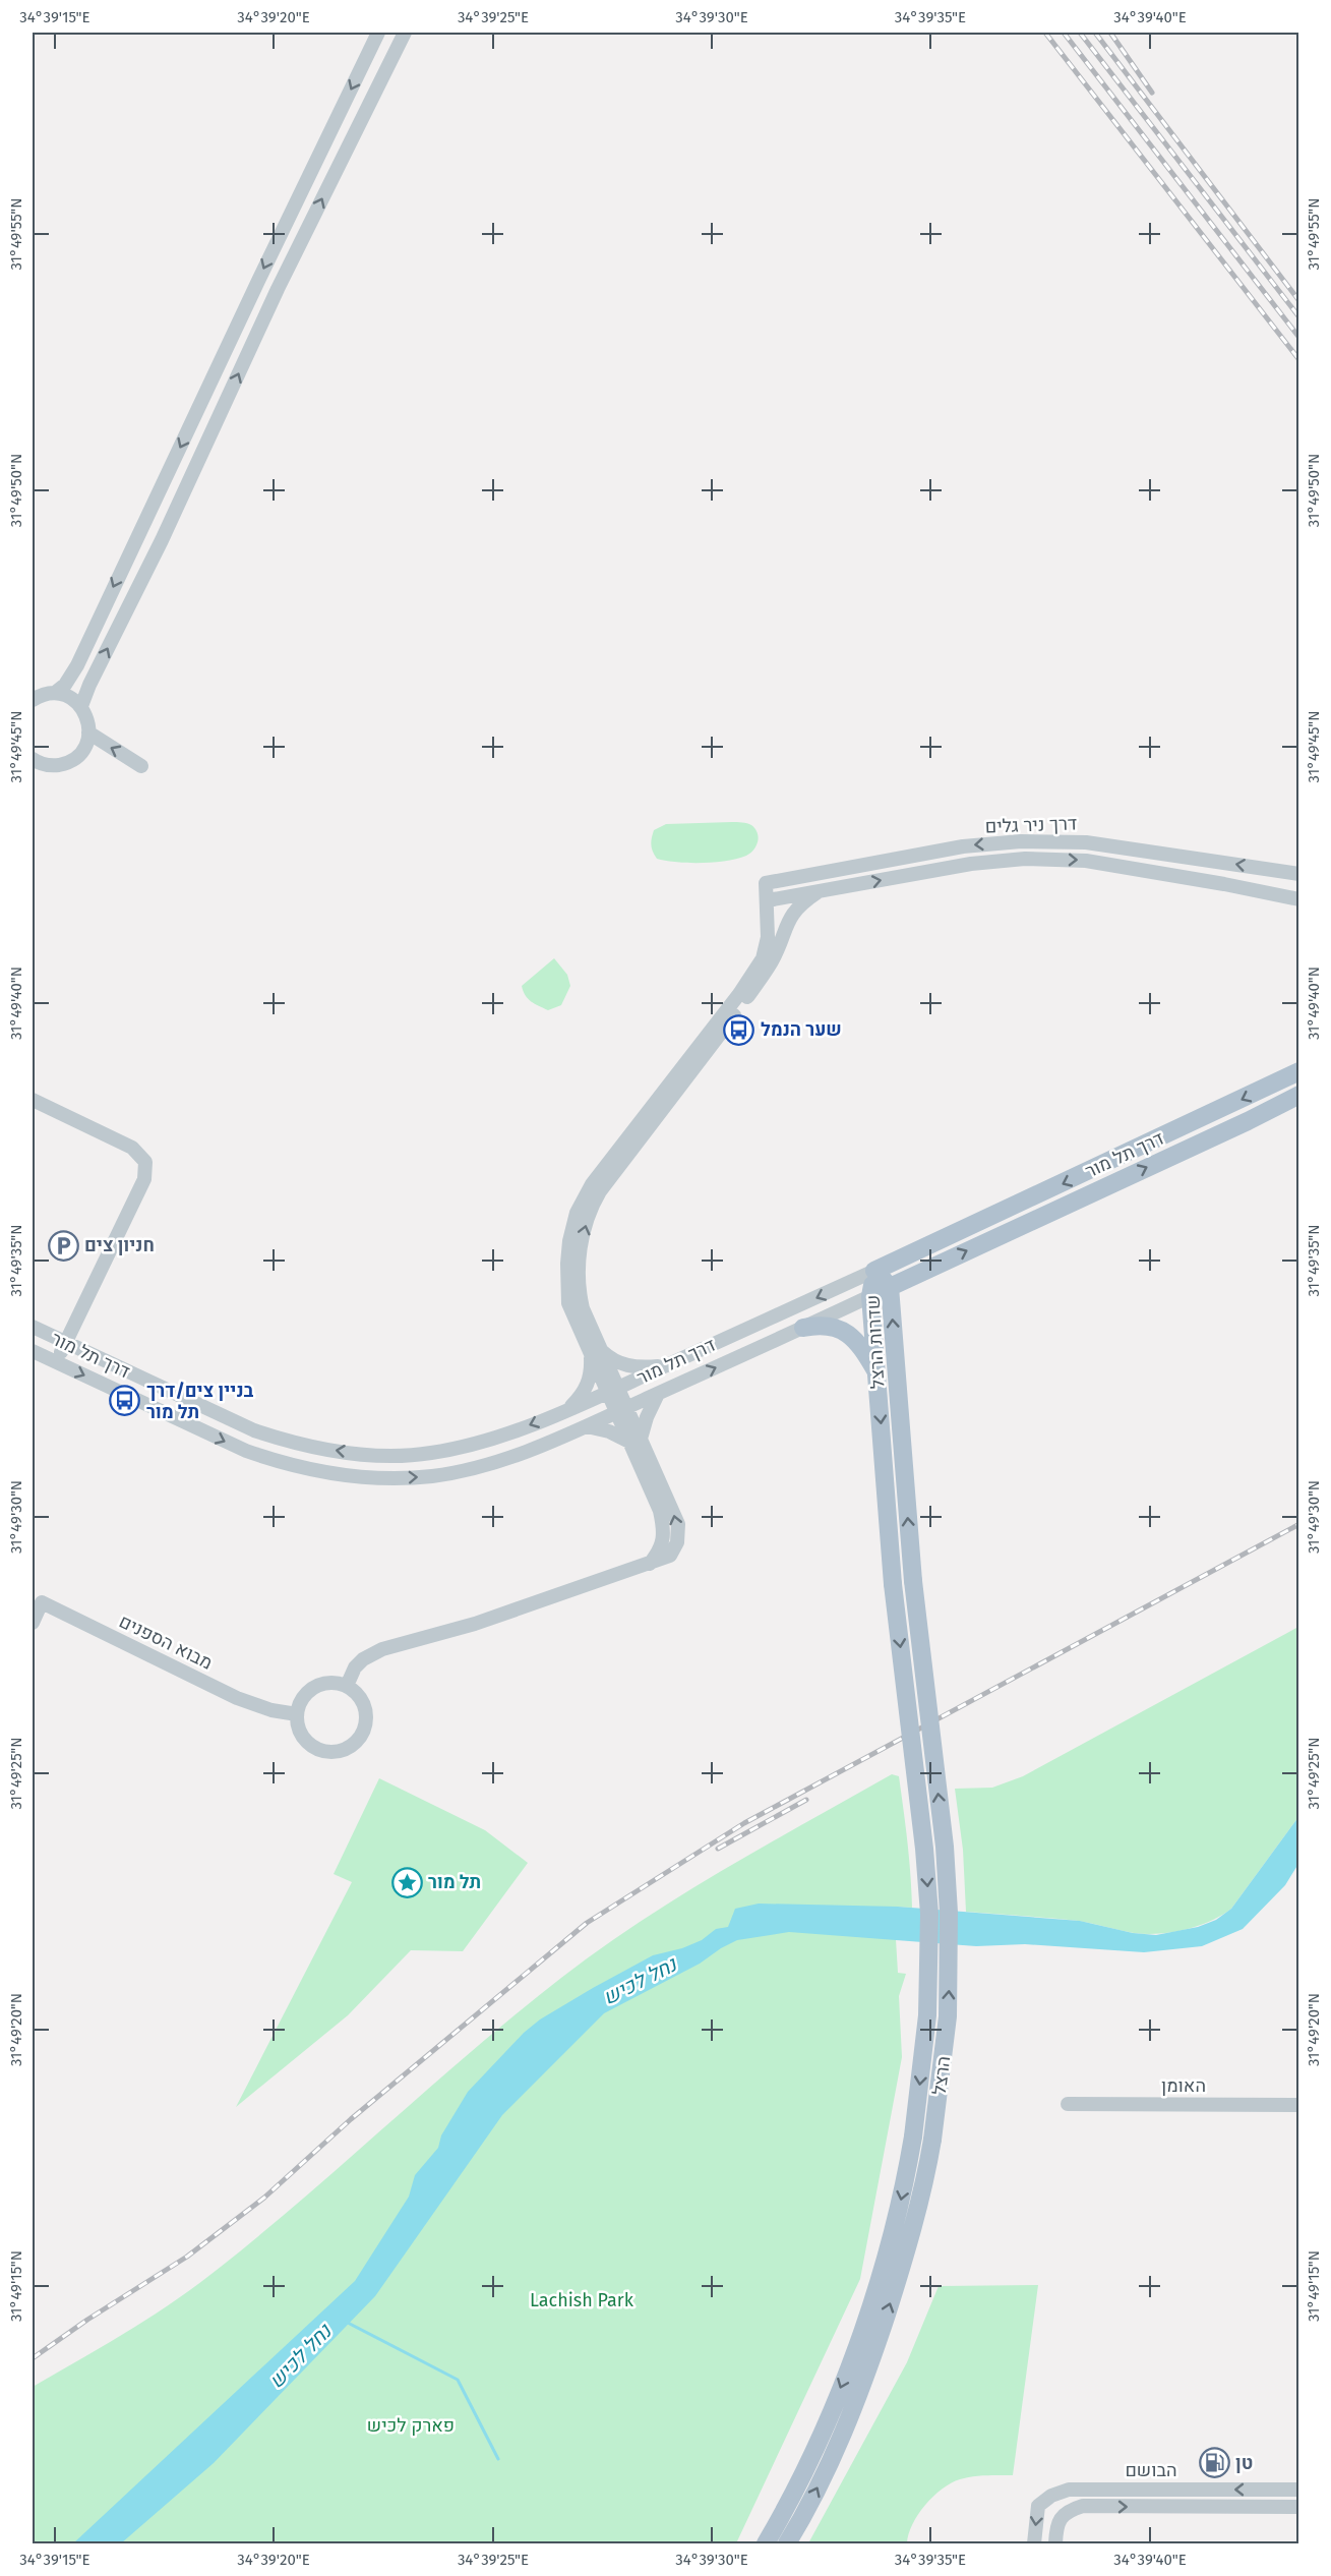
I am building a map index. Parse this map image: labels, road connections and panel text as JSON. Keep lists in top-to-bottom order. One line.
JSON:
{"streets":{"main road":["דרך תל מור","שדרות הרצל","הרצל"],"street":["דרך ניר גלים","מבוא הספנים","האומן","הבושם"]},"crossings":[["דרך תל מור","שדרות הרצל"],["שדרות הרצל","הרצל"]],"water":["נחל לכיש"],"parks":["Lachish Park","פארק לכיש"],"places":{"bus stop":["שער הנמל","בניין צים/דרך תל מור"],"parking":["חניון צים"],"place":["תל מור"],"fuel station":["טן"]},"coordinates":["34°39'15\"E","34°39'20\"E","34°39'25\"E","34°39'30\"E","34°39'35\"E","34°39'40\"E","31°49'55\"N","31°49'50\"N","31°49'45\"N","31°49'40\"N","31°49'35\"N","31°49'30\"N","31°49'25\"N","31°49'20\"N","31°49'15\"N"]}
